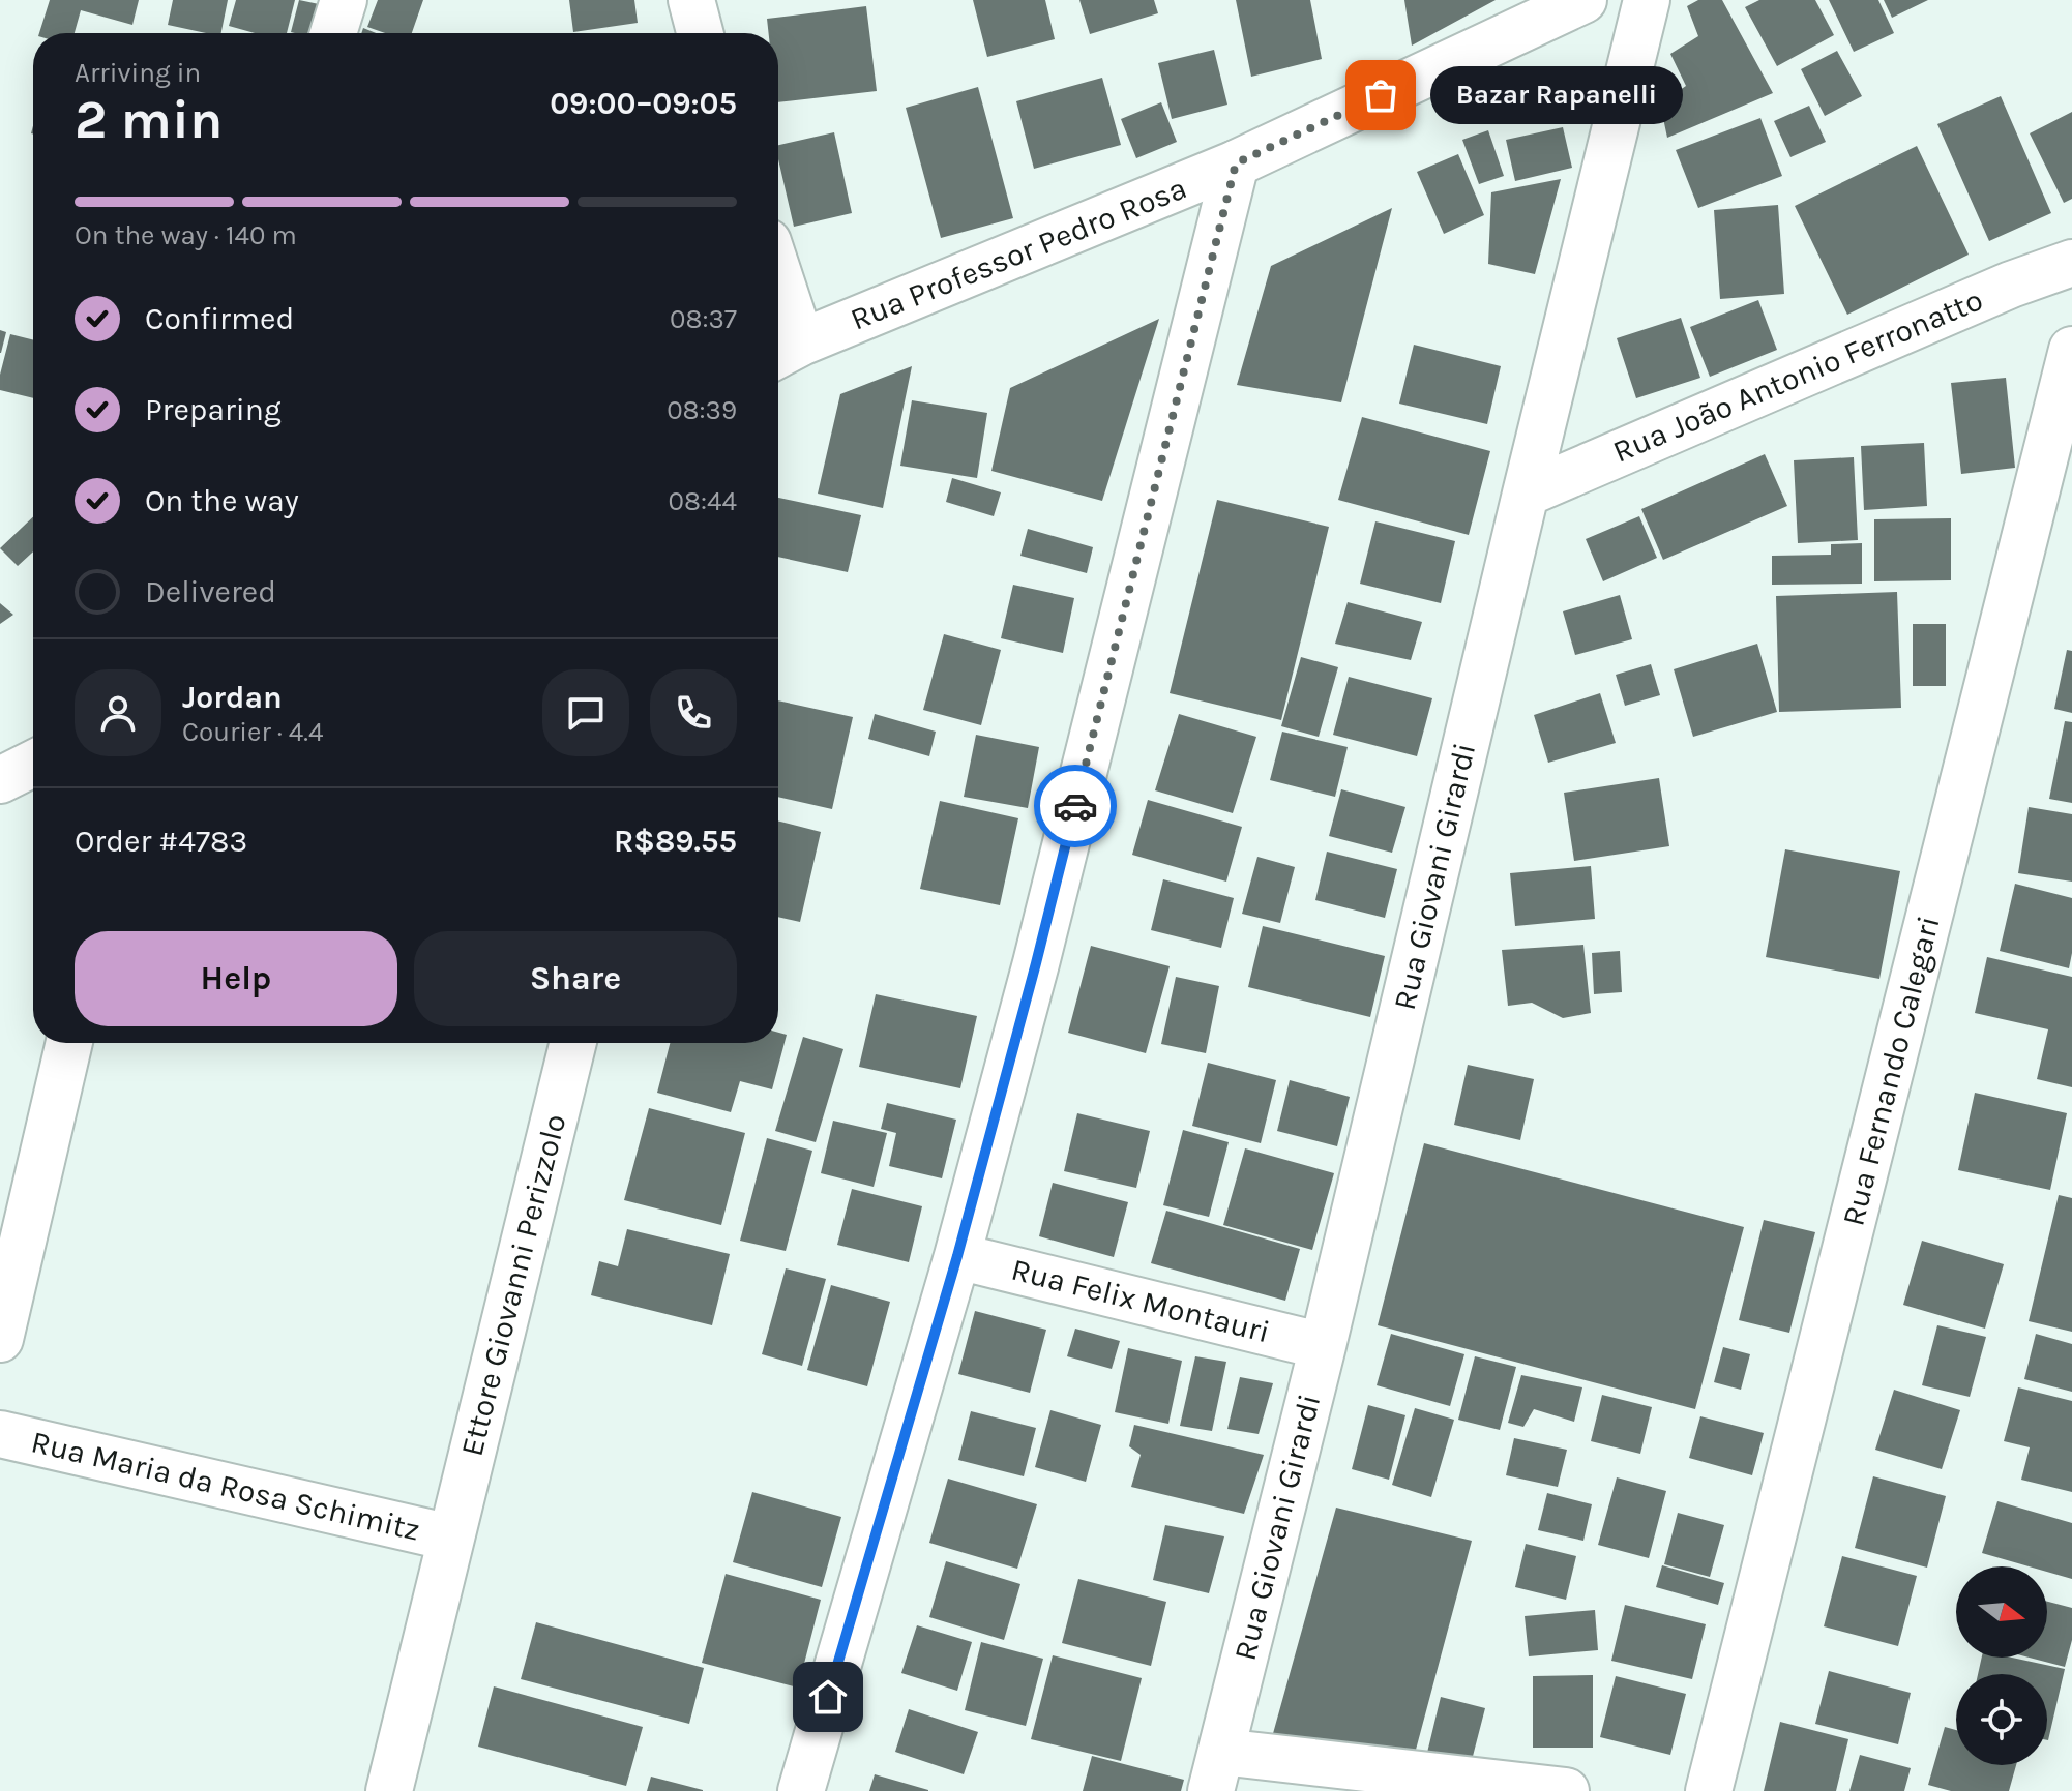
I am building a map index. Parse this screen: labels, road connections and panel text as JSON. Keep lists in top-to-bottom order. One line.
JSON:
{"streets":{"street":["Rua Professor Pedro Rosa","Rua João Antonio Ferronatto","Rua Giovani Girardi","Rua Fernando Calegari","Ettore Giovanni Perizzolo","Rua Felix Montauri","Rua Maria da Rosa Schimitz"]},"crossings":[["Rua João Antonio Ferronatto","Rua Giovani Girardi"],["Rua Giovani Girardi","Rua Felix Montauri"],["Ettore Giovanni Perizzolo","Rua Maria da Rosa Schimitz"]],"places":["Bazar Rapanelli"],"north":"right","page":{"heading":["2 min","Arriving in","09:00–09:05"],"panel":["Jordan","Courier · 4.4","Order #4783","R$89.55"],"bubble":"Bazar Rapanelli","bar":"On the way · 140 m","list":[["Confirmed","08:37"],["Preparing","08:39"],["On the way","08:44"],"Delivered"],"buttons":["Help","Share"]}}
